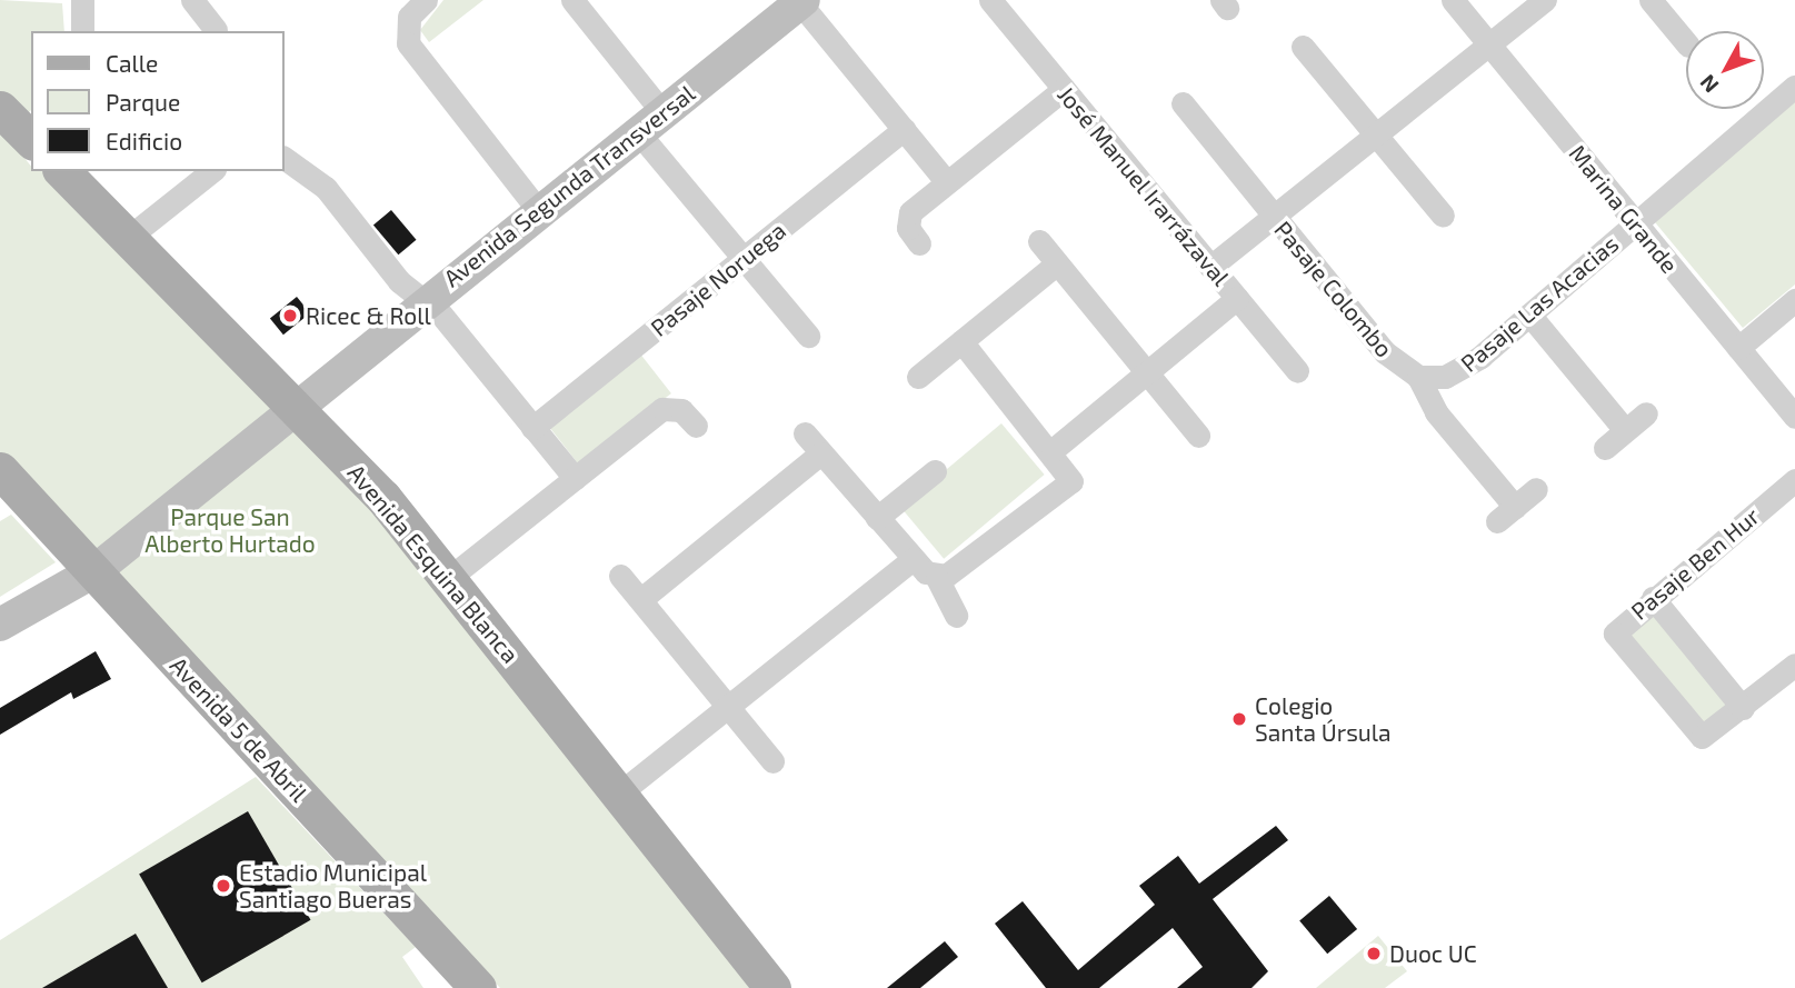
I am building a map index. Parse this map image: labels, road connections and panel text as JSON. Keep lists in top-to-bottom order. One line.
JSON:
{"streets":{"main road":["Avenida Segunda Transversal","Avenida Esquina Blanca","Avenida 5 de Abril"],"street":["José Manuel Irarrázaval","Marina Grande","Pasaje Noruega","Pasaje Colombo","Pasaje Las Acacias","Pasaje Ben Hur"]},"crossings":[["Avenida Segunda Transversal","Avenida Esquina Blanca"],["Avenida Segunda Transversal","Avenida 5 de Abril"],["Marina Grande","Pasaje Las Acacias"],["Pasaje Colombo","Pasaje Las Acacias"]],"parks":["Parque San Alberto Hurtado"],"places":["Ricec & Roll","Colegio Santa Úrsula","Estadio Municipal Santiago Bueras","Duoc UC"],"legend":["Calle","Parque","Edificio"],"north":"bottom left"}
